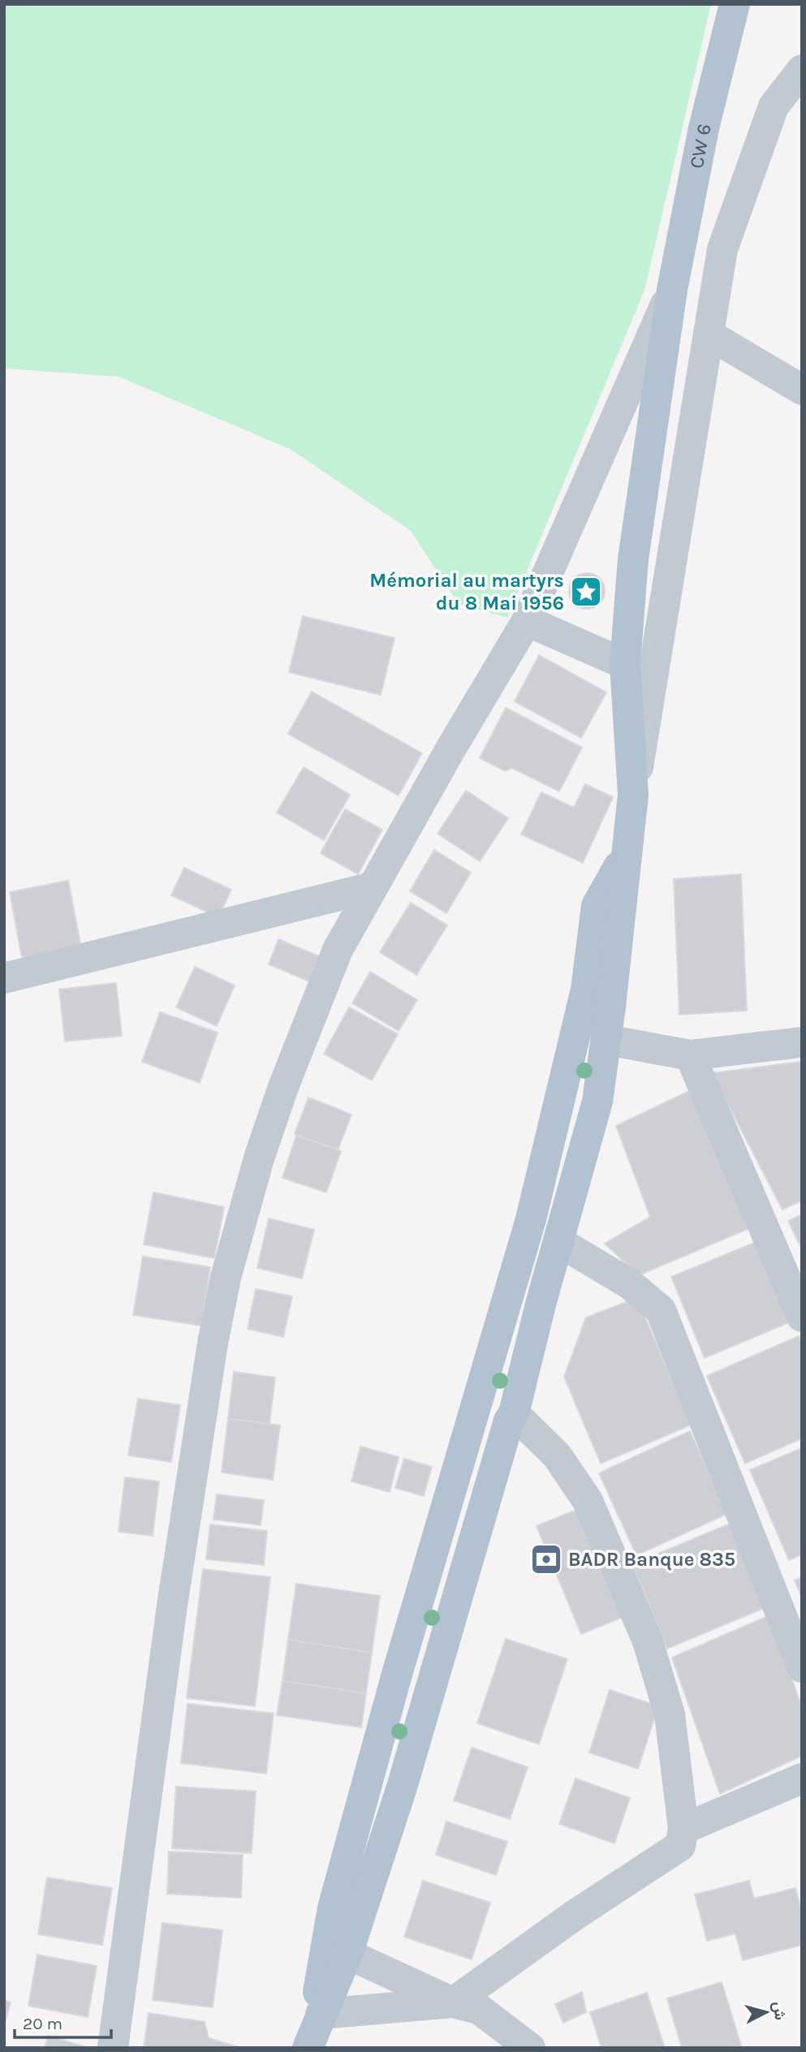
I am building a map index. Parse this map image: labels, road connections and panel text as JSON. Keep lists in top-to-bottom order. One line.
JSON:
{"streets":{"main road":["CW 6"]},"places":{"place":["Mémorial au martyrs du 8 Mai 1956"],"bank":["BADR Banque 835"]},"scale_bar":"20 m","north":"right"}
